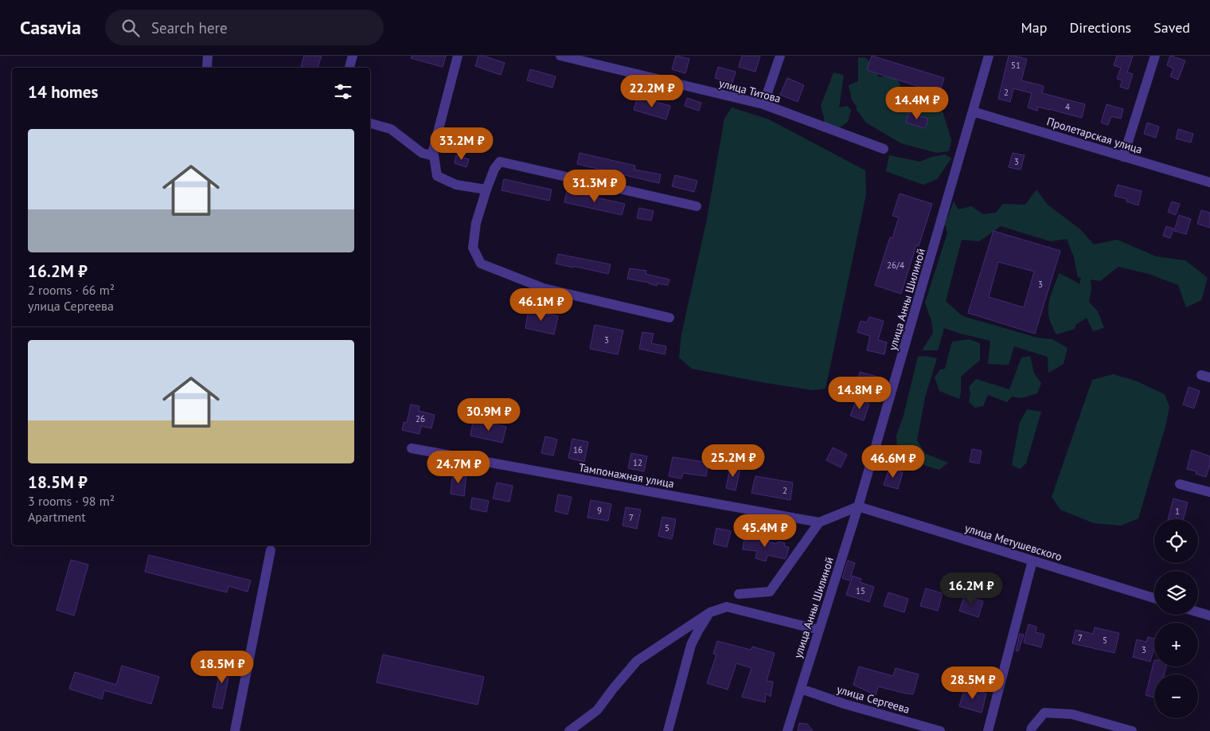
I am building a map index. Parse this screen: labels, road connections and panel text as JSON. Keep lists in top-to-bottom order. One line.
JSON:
{"streets":{"street":["улица Титова","Пролетарская улица","улица Анны Шилиной","Тампонажная улица","улица Метушевского","улица Сергеева"]},"crossings":[["Пролетарская улица","улица Анны Шилиной"],["улица Анны Шилиной","улица Метушевского"],["улица Анны Шилиной","улица Сергеева"]],"house_numbers":["51","2","4","3","26/4","3","3","26","16","12","2","9","1","7","5","15","7","5","3"],"page":{"header":"Casavia","search":"Search here","nav":["Map","Directions","Saved"],"heading":"14 homes","price":["22.2M ₽","14.4M ₽","33.2M ₽","31.3M ₽","46.1M ₽","14.8M ₽","30.9M ₽","25.2M ₽","46.6M ₽","24.7M ₽","45.4M ₽","16.2M ₽","18.5M ₽","28.5M ₽"],"list":[{"name":"16.2M ₽","note":"2 rooms · 66 m² · улица Сергеева"},{"name":"18.5M ₽","note":"3 rooms · 98 m² · Apartment"}],"map_buttons":["+","−"]}}
